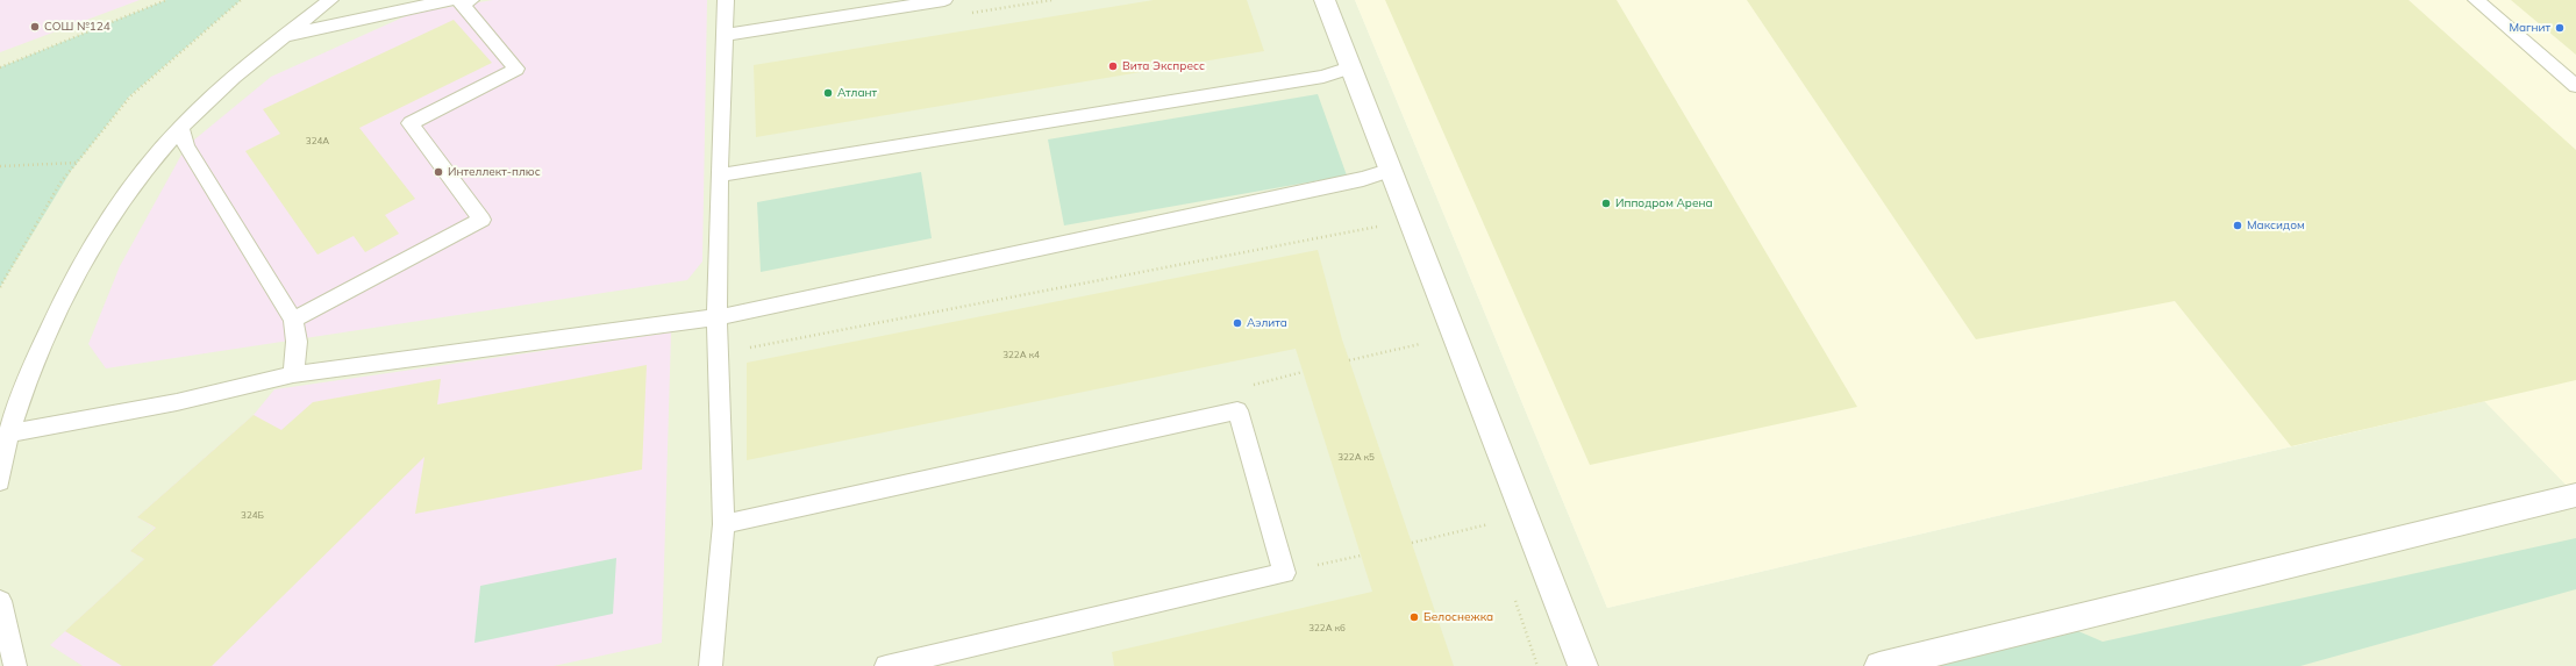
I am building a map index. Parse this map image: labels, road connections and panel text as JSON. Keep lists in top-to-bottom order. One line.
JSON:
{"places":["СОШ №124","Магнит","Вита Экспресс","Атлант","Интеллект-плюс","Ипподром Арена","Максидом","Аэлита","Белоснежка"],"house_numbers":["324А","322А к4","322А к5","324Б","322А к6"]}
